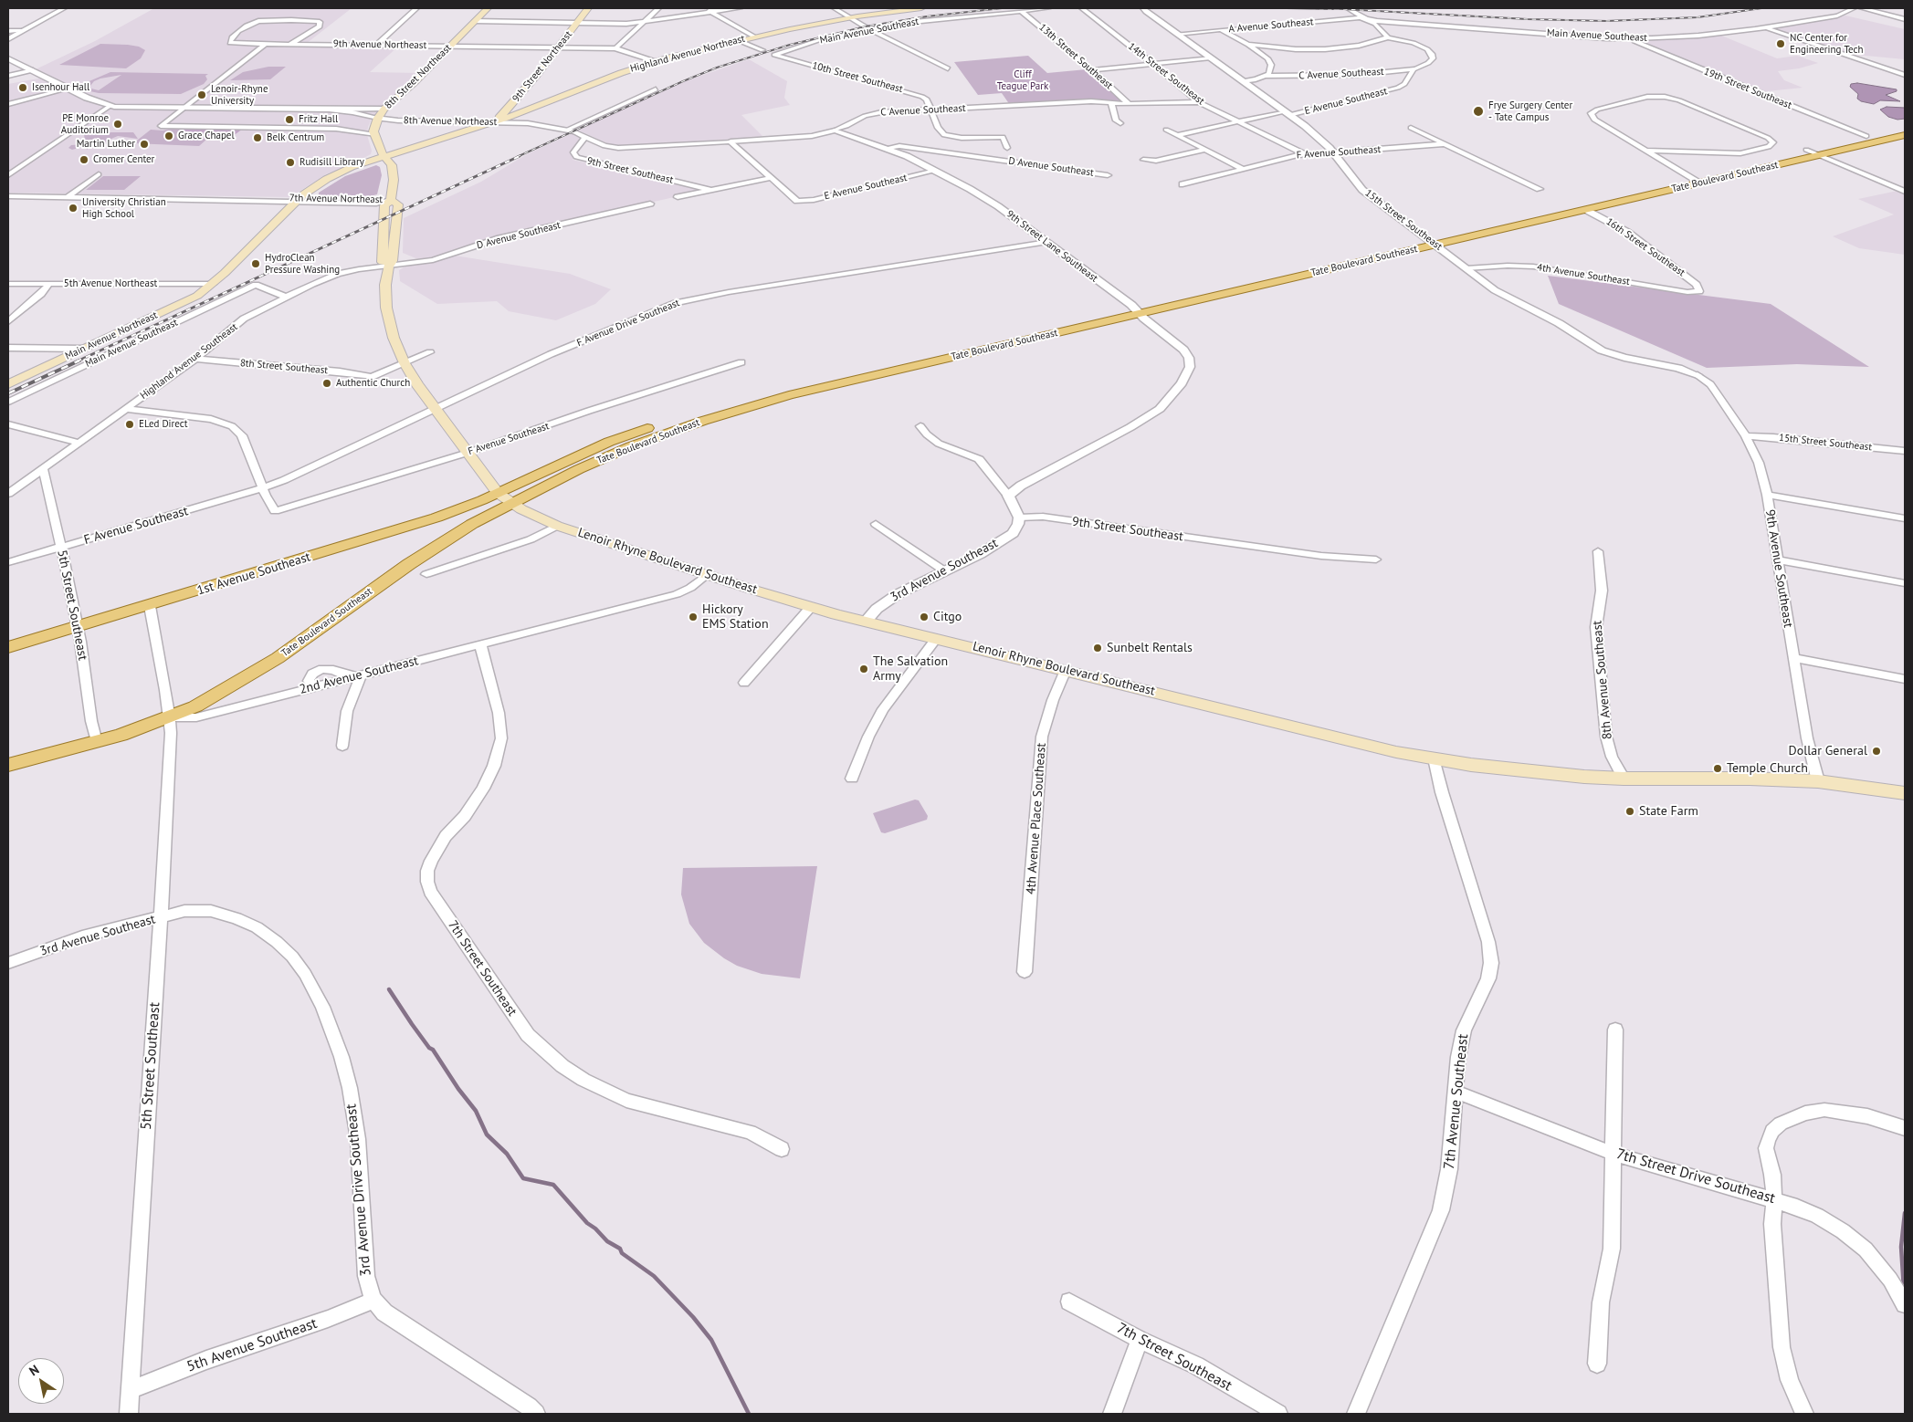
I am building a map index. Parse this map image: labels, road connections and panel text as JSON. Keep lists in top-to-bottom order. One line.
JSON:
{"streets":{"main road":["Highland Avenue Northeast","9th Street Northeast","8th Street Northeast","Tate Boulevard Southeast","Main Avenue Northeast","Lenoir Rhyne Boulevard Southeast","1st Avenue Southeast","2nd Avenue Southeast"],"street":["A Avenue Southeast","Main Avenue Southeast","9th Avenue Northeast","13th Street Southeast","14th Street Southeast","C Avenue Southeast","10th Street Southeast","19th Street Southeast","E Avenue Southeast","8th Avenue Northeast","F Avenue Southeast","D Avenue Southeast","9th Street Southeast","7th Avenue Northeast","15th Street Southeast","9th Street Lane Southeast","16th Street Southeast","4th Avenue Southeast","5th Avenue Northeast","F Avenue Drive Southeast","Highland Avenue Southeast","8th Street Southeast","9th Avenue Southeast","3rd Avenue Southeast","5th Street Southeast","8th Avenue Southeast","4th Avenue Place Southeast","7th Street Southeast","7th Avenue Southeast","7th Street Drive Southeast","3rd Avenue Drive Southeast","5th Avenue Southeast"]},"crossings":[["A Avenue Southeast","Main Avenue Southeast"],["A Avenue Southeast","15th Street Southeast"],["Main Avenue Southeast","13th Street Southeast"],["Main Avenue Southeast","10th Street Southeast"],["Main Avenue Southeast","19th Street Southeast"],["Main Avenue Southeast","Highland Avenue Southeast"],["9th Avenue Northeast","Highland Avenue Northeast"],["9th Avenue Northeast","9th Street Northeast"],["9th Avenue Northeast","8th Street Northeast"],["Highland Avenue Northeast","9th Street Northeast"],["Highland Avenue Northeast","8th Street Northeast"],["Highland Avenue Northeast","8th Avenue Northeast"],["Highland Avenue Northeast","Lenoir Rhyne Boulevard Southeast"],["13th Street Southeast","C Avenue Southeast"],["9th Street Northeast","8th Avenue Northeast"],["14th Street Southeast","C Avenue Southeast"],["14th Street Southeast","E Avenue Southeast"],["14th Street Southeast","F Avenue Southeast"],["C Avenue Southeast","10th Street Southeast"],["C Avenue Southeast","E Avenue Southeast"],["C Avenue Southeast","8th Avenue Northeast"],["C Avenue Southeast","D Avenue Southeast"],["C Avenue Southeast","9th Street Southeast"],["C Avenue Southeast","9th Street Lane Southeast"],["8th Street Northeast","8th Avenue Northeast"],["8th Street Northeast","Lenoir Rhyne Boulevard Southeast"],["10th Street Southeast","D Avenue Southeast"],["19th Street Southeast","Tate Boulevard Southeast"],["E Avenue Southeast","15th Street Southeast"],["E Avenue Southeast","9th Street Lane Southeast"],["F Avenue Southeast","15th Street Southeast"],["F Avenue Southeast","F Avenue Drive Southeast"],["F Avenue Southeast","Lenoir Rhyne Boulevard Southeast"],["F Avenue Southeast","5th Street Southeast"],["D Avenue Southeast","9th Street Lane Southeast"],["D Avenue Southeast","Highland Avenue Southeast"],["D Avenue Southeast","Lenoir Rhyne Boulevard Southeast"],["9th Street Southeast","3rd Avenue Southeast"],["Tate Boulevard Southeast","15th Street Southeast"],["Tate Boulevard Southeast","9th Street Lane Southeast"],["Tate Boulevard Southeast","16th Street Southeast"],["Tate Boulevard Southeast","Lenoir Rhyne Boulevard Southeast"],["Tate Boulevard Southeast","1st Avenue Southeast"],["Tate Boulevard Southeast","5th Street Southeast"],["Tate Boulevard Southeast","2nd Avenue Southeast"],["7th Avenue Northeast","Lenoir Rhyne Boulevard Southeast"],["15th Street Southeast","4th Avenue Southeast"],["15th Street Southeast","9th Avenue Southeast"],["9th Street Lane Southeast","F Avenue Drive Southeast"],["16th Street Southeast","4th Avenue Southeast"],["5th Avenue Northeast","Main Avenue Northeast"],["F Avenue Drive Southeast","Lenoir Rhyne Boulevard Southeast"],["Highland Avenue Southeast","8th Street Southeast"],["Highland Avenue Southeast","Lenoir Rhyne Boulevard Southeast"],["Highland Avenue Southeast","5th Street Southeast"],["8th Street Southeast","Lenoir Rhyne Boulevard Southeast"],["Lenoir Rhyne Boulevard Southeast","9th Avenue Southeast"],["Lenoir Rhyne Boulevard Southeast","3rd Avenue Southeast"],["Lenoir Rhyne Boulevard Southeast","1st Avenue Southeast"],["Lenoir Rhyne Boulevard Southeast","2nd Avenue Southeast"],["Lenoir Rhyne Boulevard Southeast","8th Avenue Southeast"],["Lenoir Rhyne Boulevard Southeast","4th Avenue Place Southeast"],["Lenoir Rhyne Boulevard Southeast","7th Avenue Southeast"],["3rd Avenue Southeast","5th Street Southeast"],["3rd Avenue Southeast","3rd Avenue Drive Southeast"],["1st Avenue Southeast","5th Street Southeast"],["5th Street Southeast","2nd Avenue Southeast"],["5th Street Southeast","3rd Avenue Drive Southeast"],["5th Street Southeast","5th Avenue Southeast"],["2nd Avenue Southeast","7th Street Southeast"],["7th Avenue Southeast","7th Street Drive Southeast"],["3rd Avenue Drive Southeast","5th Avenue Southeast"]],"parks":["Cliff Teague Park"],"places":["NC Center for Engineering Tech","Isenhour Hall","Lenoir-Rhyne University","Frye Surgery Center - Tate Campus","Fritz Hall","PE Monroe Auditorium","Grace Chapel","Belk Centrum","Martin Luther","Cromer Center","Rudisill Library","University Christian High School","HydroClean Pressure Washing","Authentic Church","ELed Direct","Hickory EMS Station","Citgo","Sunbelt Rentals","The Salvation Army","Dollar General","Temple Church","State Farm"],"north":"top left"}
